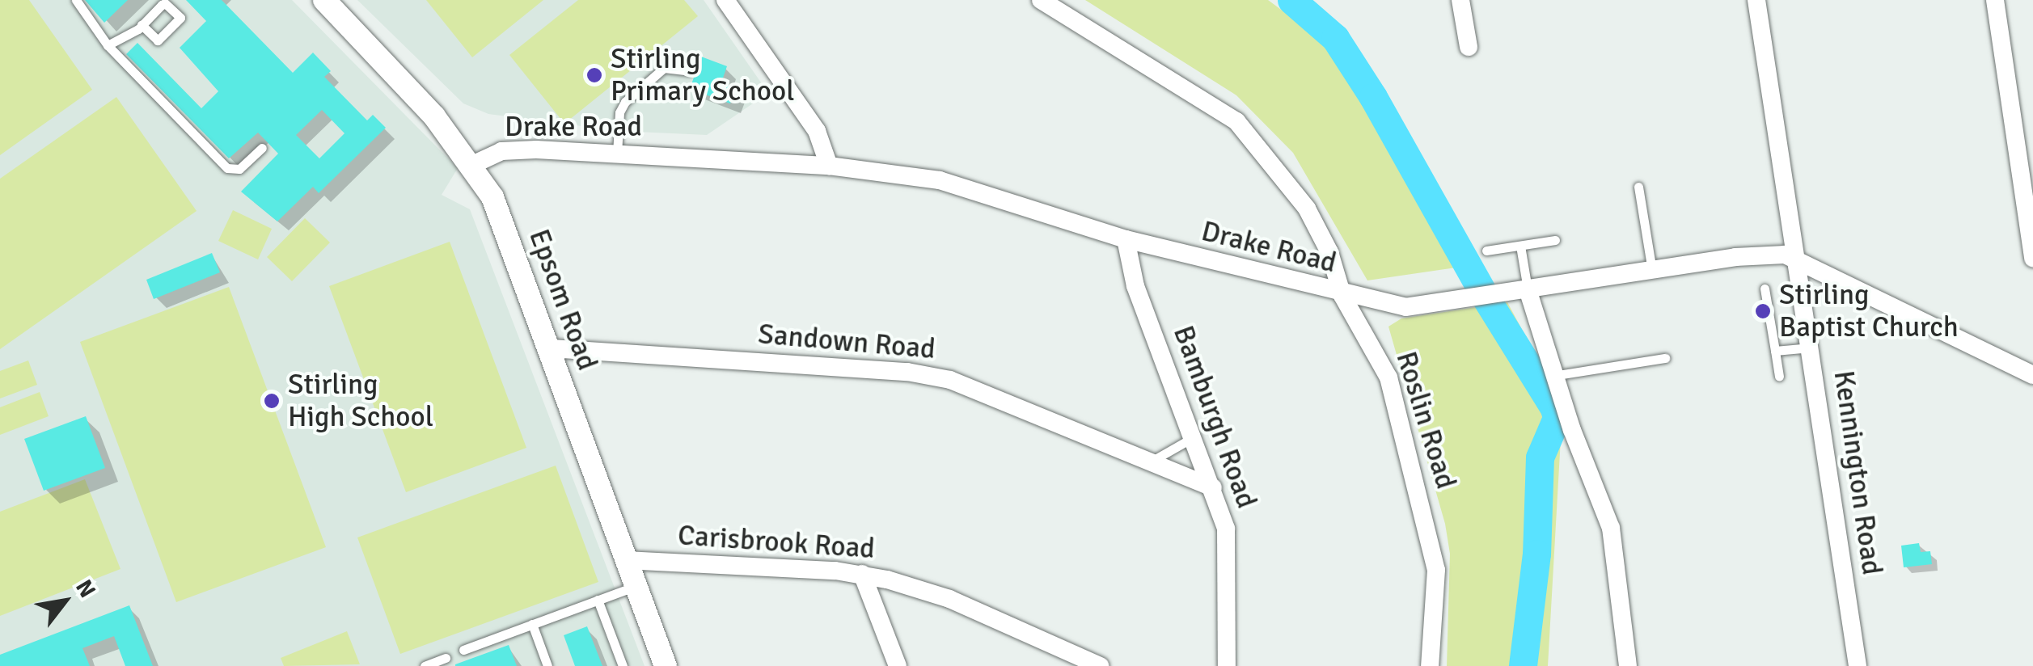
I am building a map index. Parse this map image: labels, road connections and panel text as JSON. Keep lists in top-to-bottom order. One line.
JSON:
{"streets":{"street":["Drake Road","Epsom Road","Sandown Road","Bamburgh Road","Roslin Road","Kennington Road","Carisbrook Road"]},"crossings":[["Drake Road","Epsom Road"],["Drake Road","Bamburgh Road"],["Drake Road","Roslin Road"],["Drake Road","Kennington Road"],["Epsom Road","Sandown Road"],["Epsom Road","Carisbrook Road"],["Sandown Road","Bamburgh Road"]],"places":["Stirling Primary School","Stirling Baptist Church","Stirling High School"],"north":"top right"}
